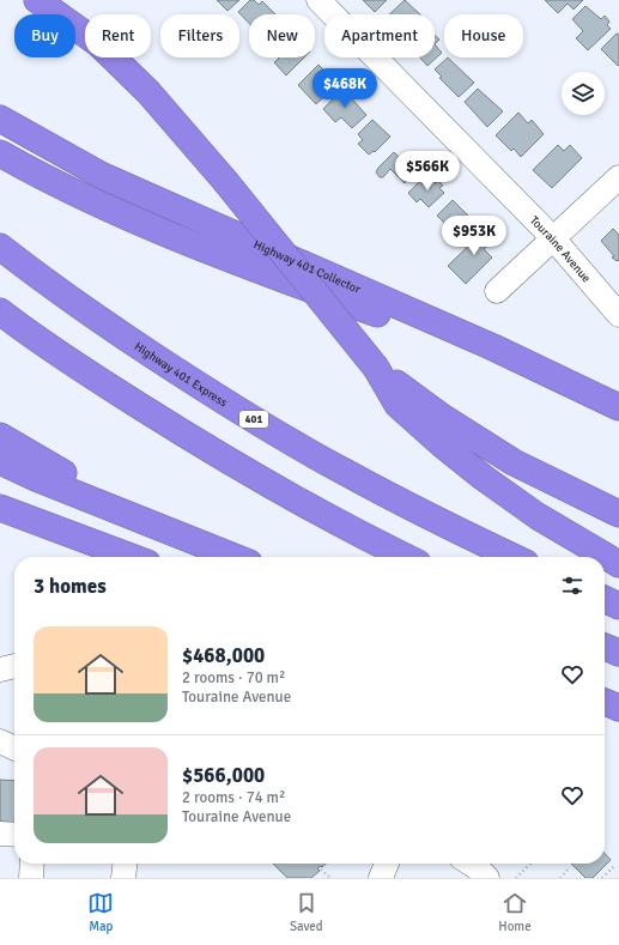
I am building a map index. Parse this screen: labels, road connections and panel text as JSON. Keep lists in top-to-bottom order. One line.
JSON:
{"streets":{"highway":["Highway 401 Collector","Highway 401 Express","401"],"street":["Touraine Avenue"]},"page":{"chip":["Buy","Rent","Filters","New","Apartment","House"],"price":["$468K","$566K","$953K"],"heading":"3 homes","list":[{"name":"$468,000","note":"2 rooms · 70 m² · Touraine Avenue"},{"name":"$566,000","note":"2 rooms · 74 m² · Touraine Avenue"}],"tabs":["Map","Saved","Home"]}}
